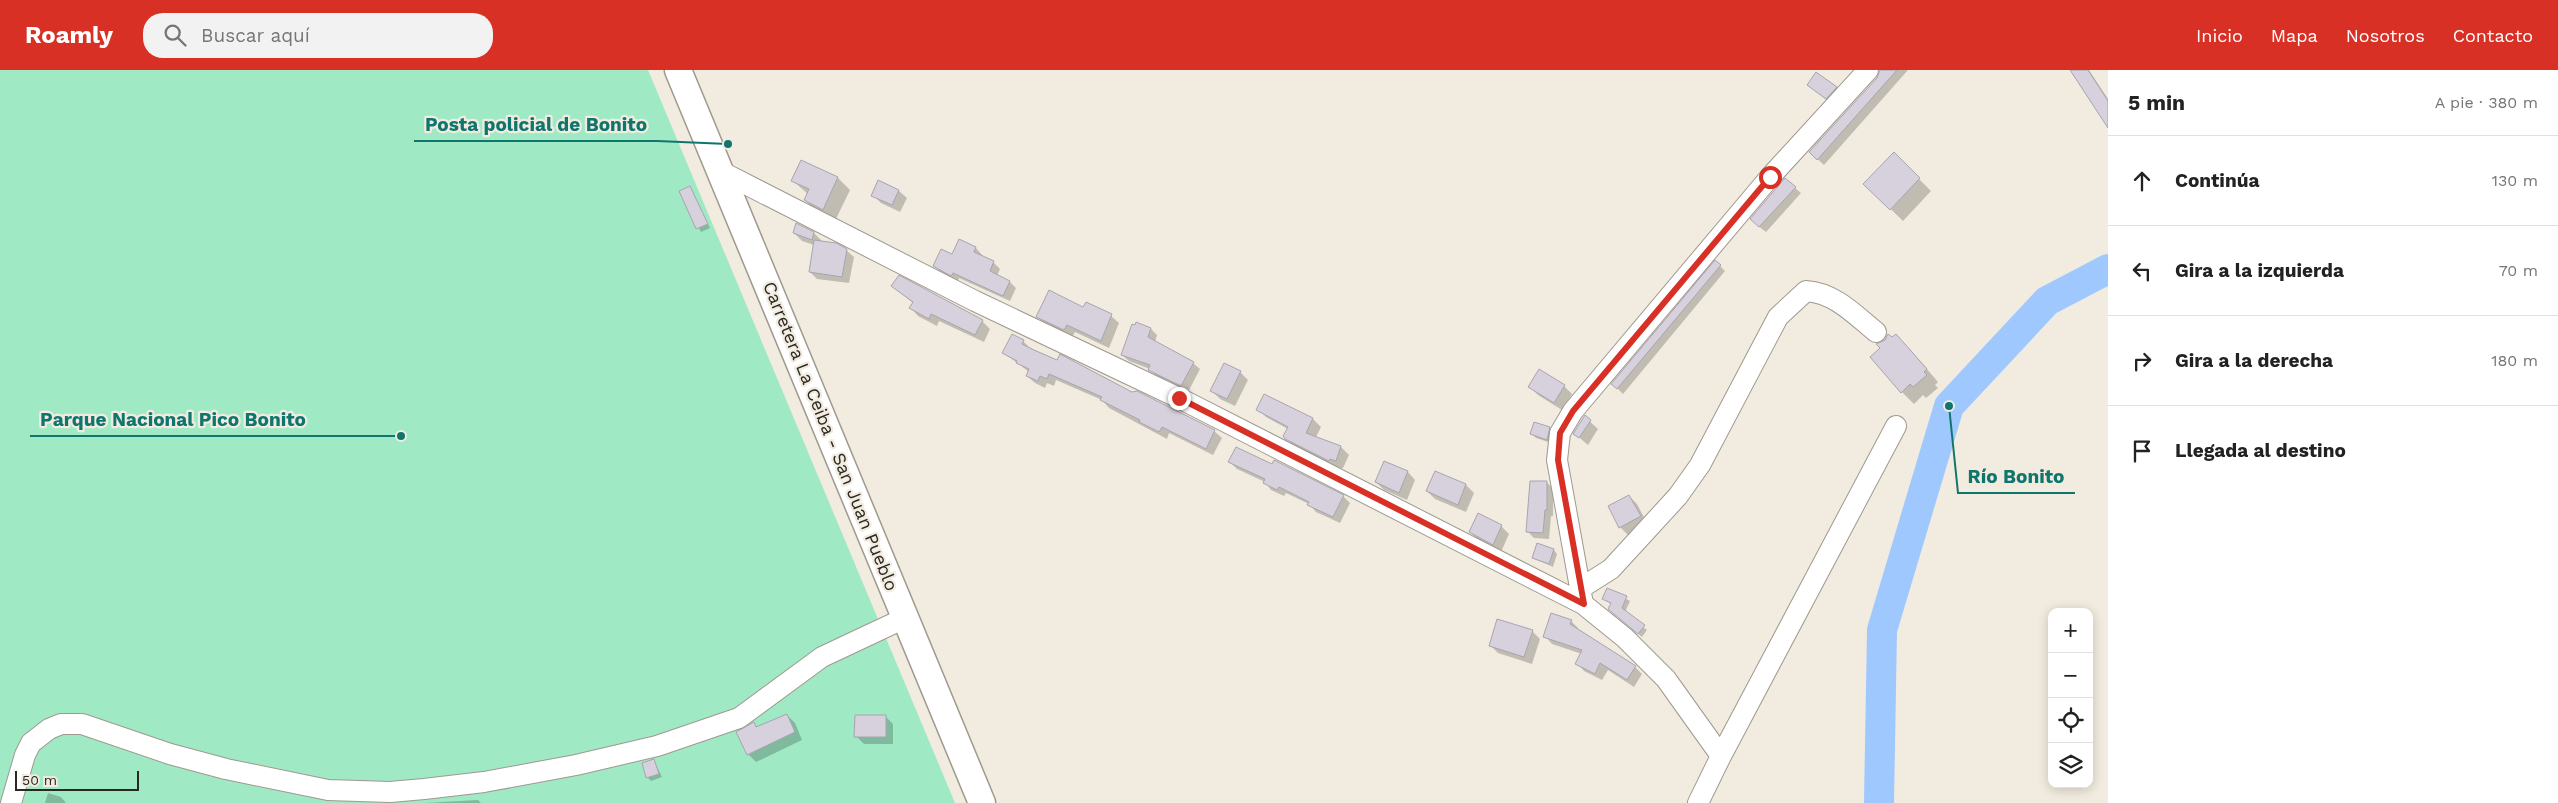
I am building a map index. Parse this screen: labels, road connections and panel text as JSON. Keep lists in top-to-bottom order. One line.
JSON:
{"streets":{"main road":["Carretera La Ceiba - San Juan Pueblo"]},"places":["Posta policial de Bonito","Río Bonito","Parque Nacional Pico Bonito"],"scale_bar":"50 m","page":{"header":"Roamly","search":"Buscar aquí","nav":["Inicio","Mapa","Nosotros","Contacto"],"heading":["5 min","A pie · 380 m"],"list":[["Continúa","130 m"],["Gira a la izquierda","70 m"],["Gira a la derecha","180 m"],"Llegada al destino"],"map_buttons":["+","−"],"scale":"50 m"}}
